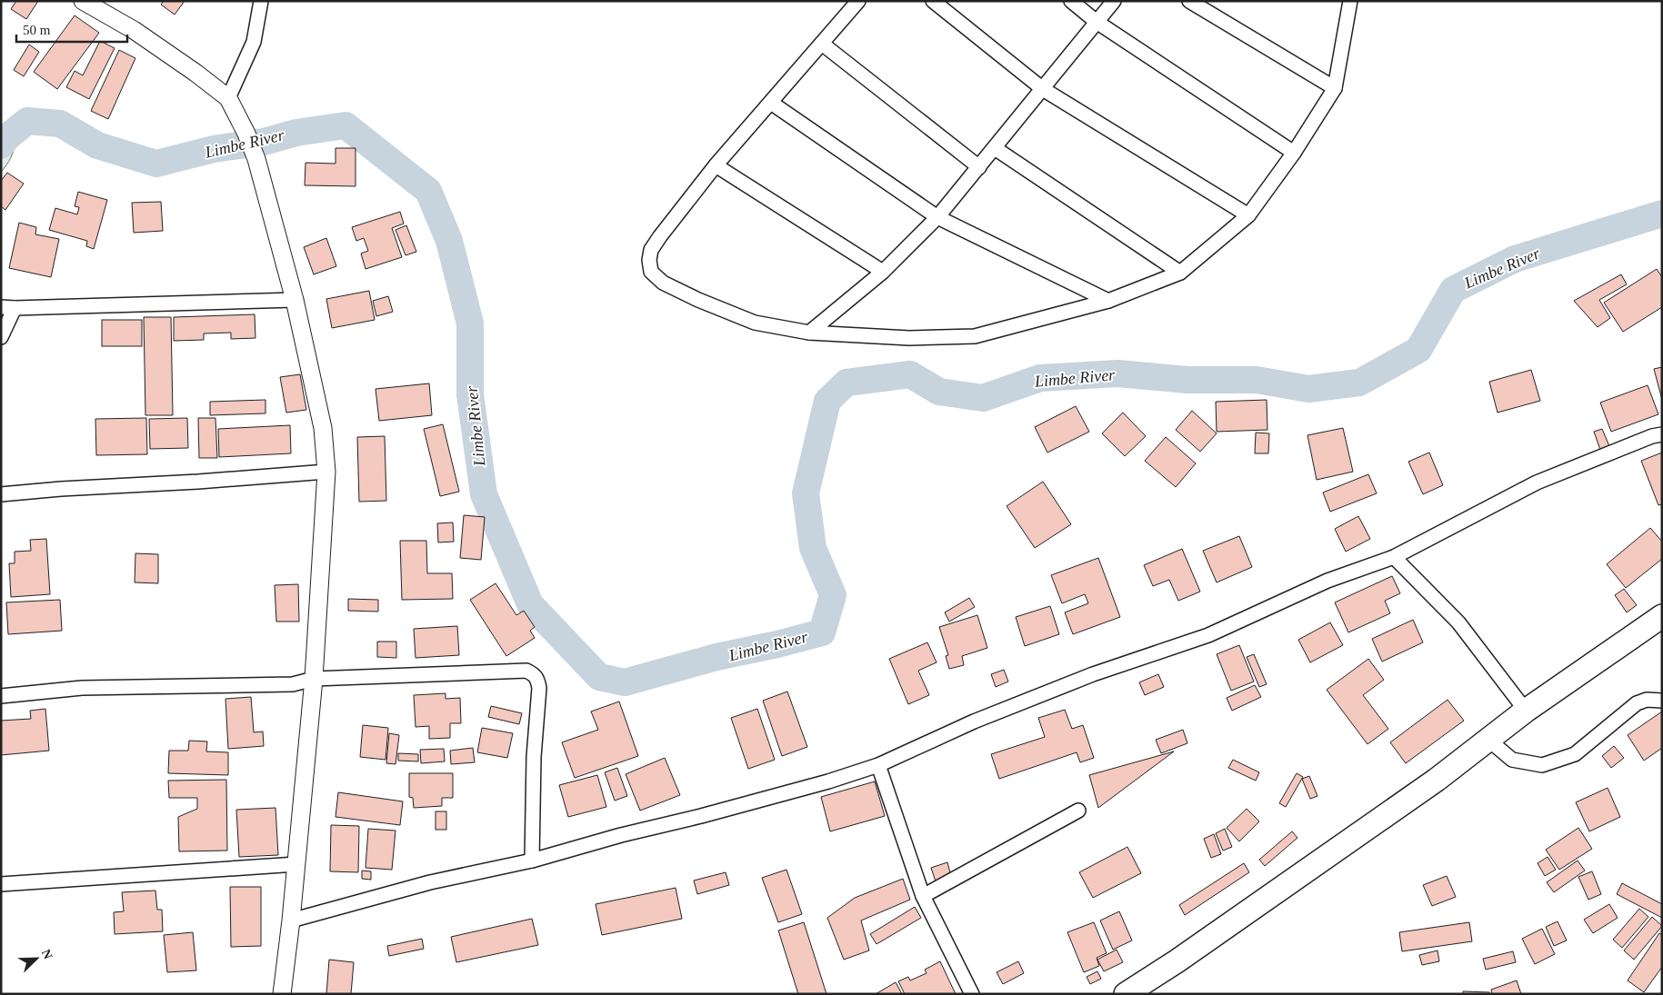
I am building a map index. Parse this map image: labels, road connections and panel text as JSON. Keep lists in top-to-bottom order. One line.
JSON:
{"water":["Limbe River"],"scale_bar":"50 m","north":"top right"}
